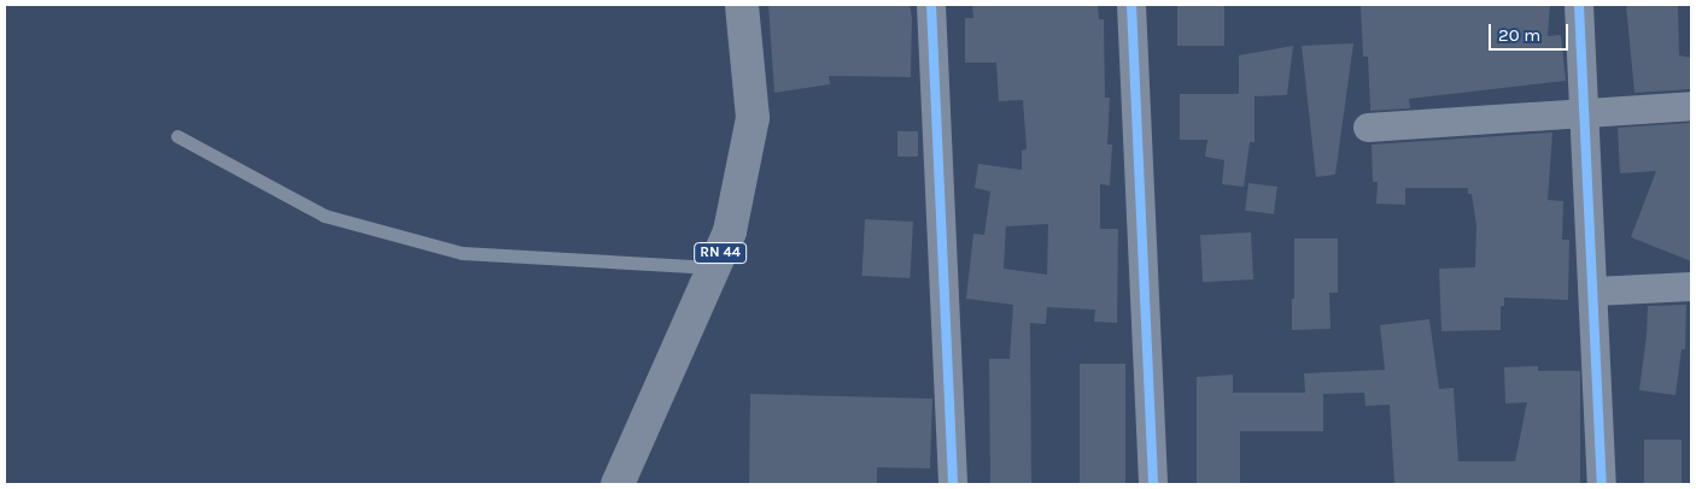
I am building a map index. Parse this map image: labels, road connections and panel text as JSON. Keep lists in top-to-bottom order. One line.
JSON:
{"streets":{"main road":["RN 44"]},"scale_bar":"20 m"}
